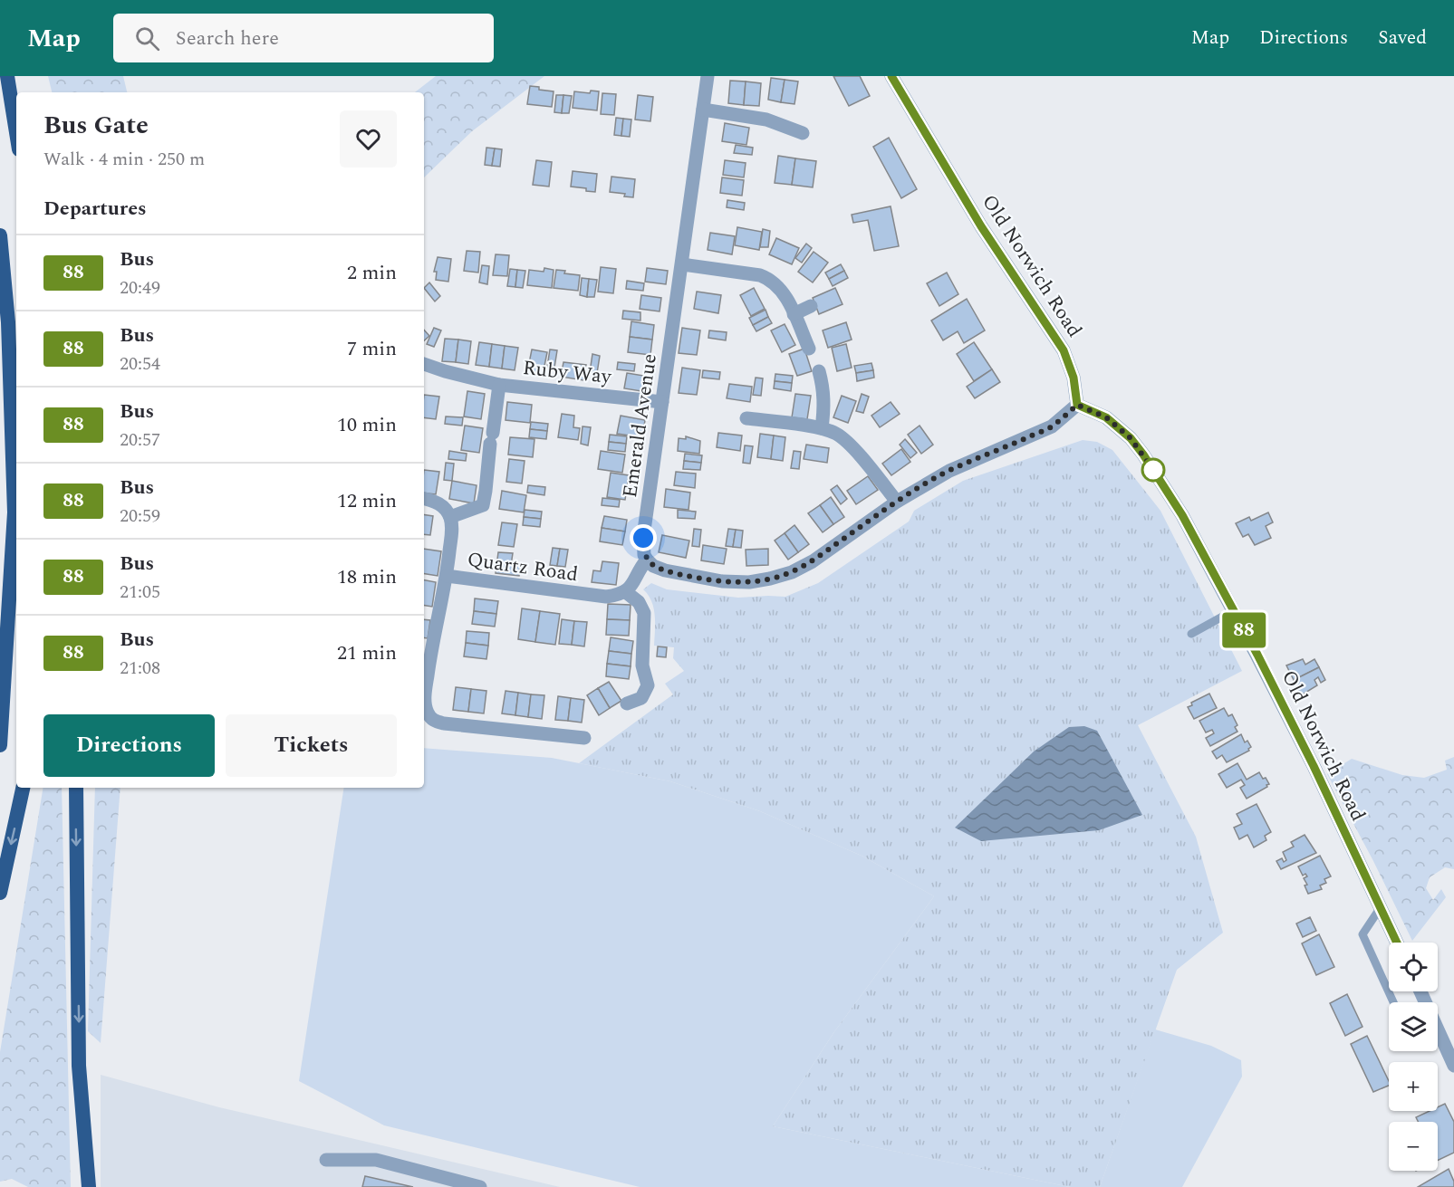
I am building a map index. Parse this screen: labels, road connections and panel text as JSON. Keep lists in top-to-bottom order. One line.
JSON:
{"streets":{"street":["Old Norwich Road","Ruby Way","Emerald Avenue","Quartz Road"]},"crossings":[["Ruby Way","Emerald Avenue"]],"lines":["bus line 88"],"page":{"header":"Map","search":"Search here","nav":["Map","Directions","Saved"],"on_map":"88","heading":[["Bus Gate","Walk · 4 min · 250 m"],"Departures"],"list":[{"mark":"88","name":"Bus","note":"20:49","value":"2 min"},{"mark":"88","name":"Bus","note":"20:54","value":"7 min"},{"mark":"88","name":"Bus","note":"20:57","value":"10 min"},{"mark":"88","name":"Bus","note":"20:59","value":"12 min"},{"mark":"88","name":"Bus","note":"21:05","value":"18 min"},{"mark":"88","name":"Bus","note":"21:08","value":"21 min"}],"buttons":["Directions","Tickets"],"map_buttons":["+","−"]}}
